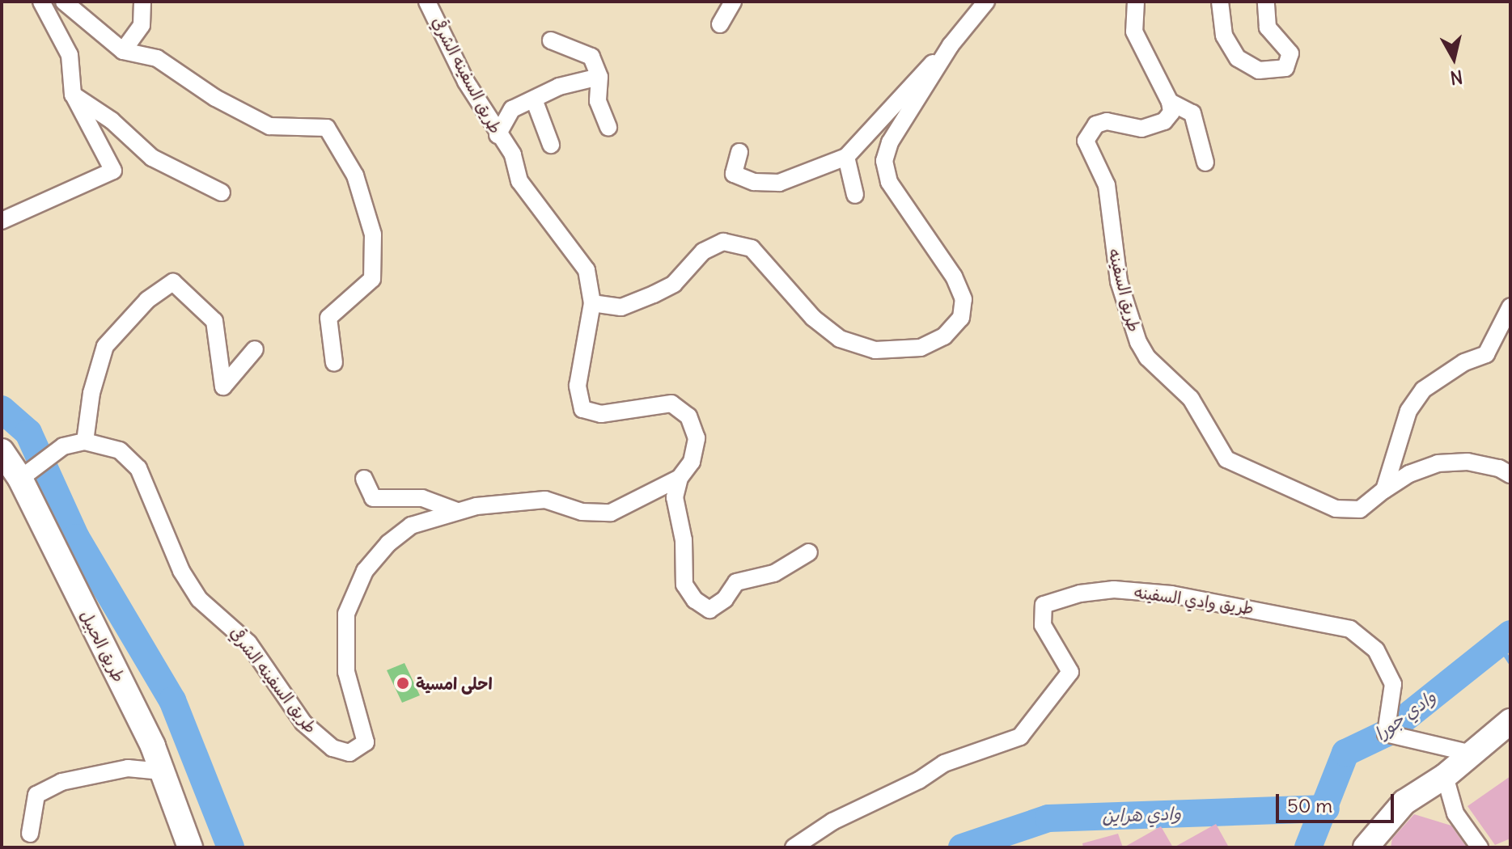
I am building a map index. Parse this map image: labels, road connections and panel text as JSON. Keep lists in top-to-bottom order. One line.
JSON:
{"streets":{"street":["طريق السفينه الشرقي","طريق السفينه","طريق وادي السفينه","طريق الحبيل"]},"water":["وادي جورا","وادي هراين"],"places":["احلى امسية"],"scale_bar":"50 m","north":"bottom"}
